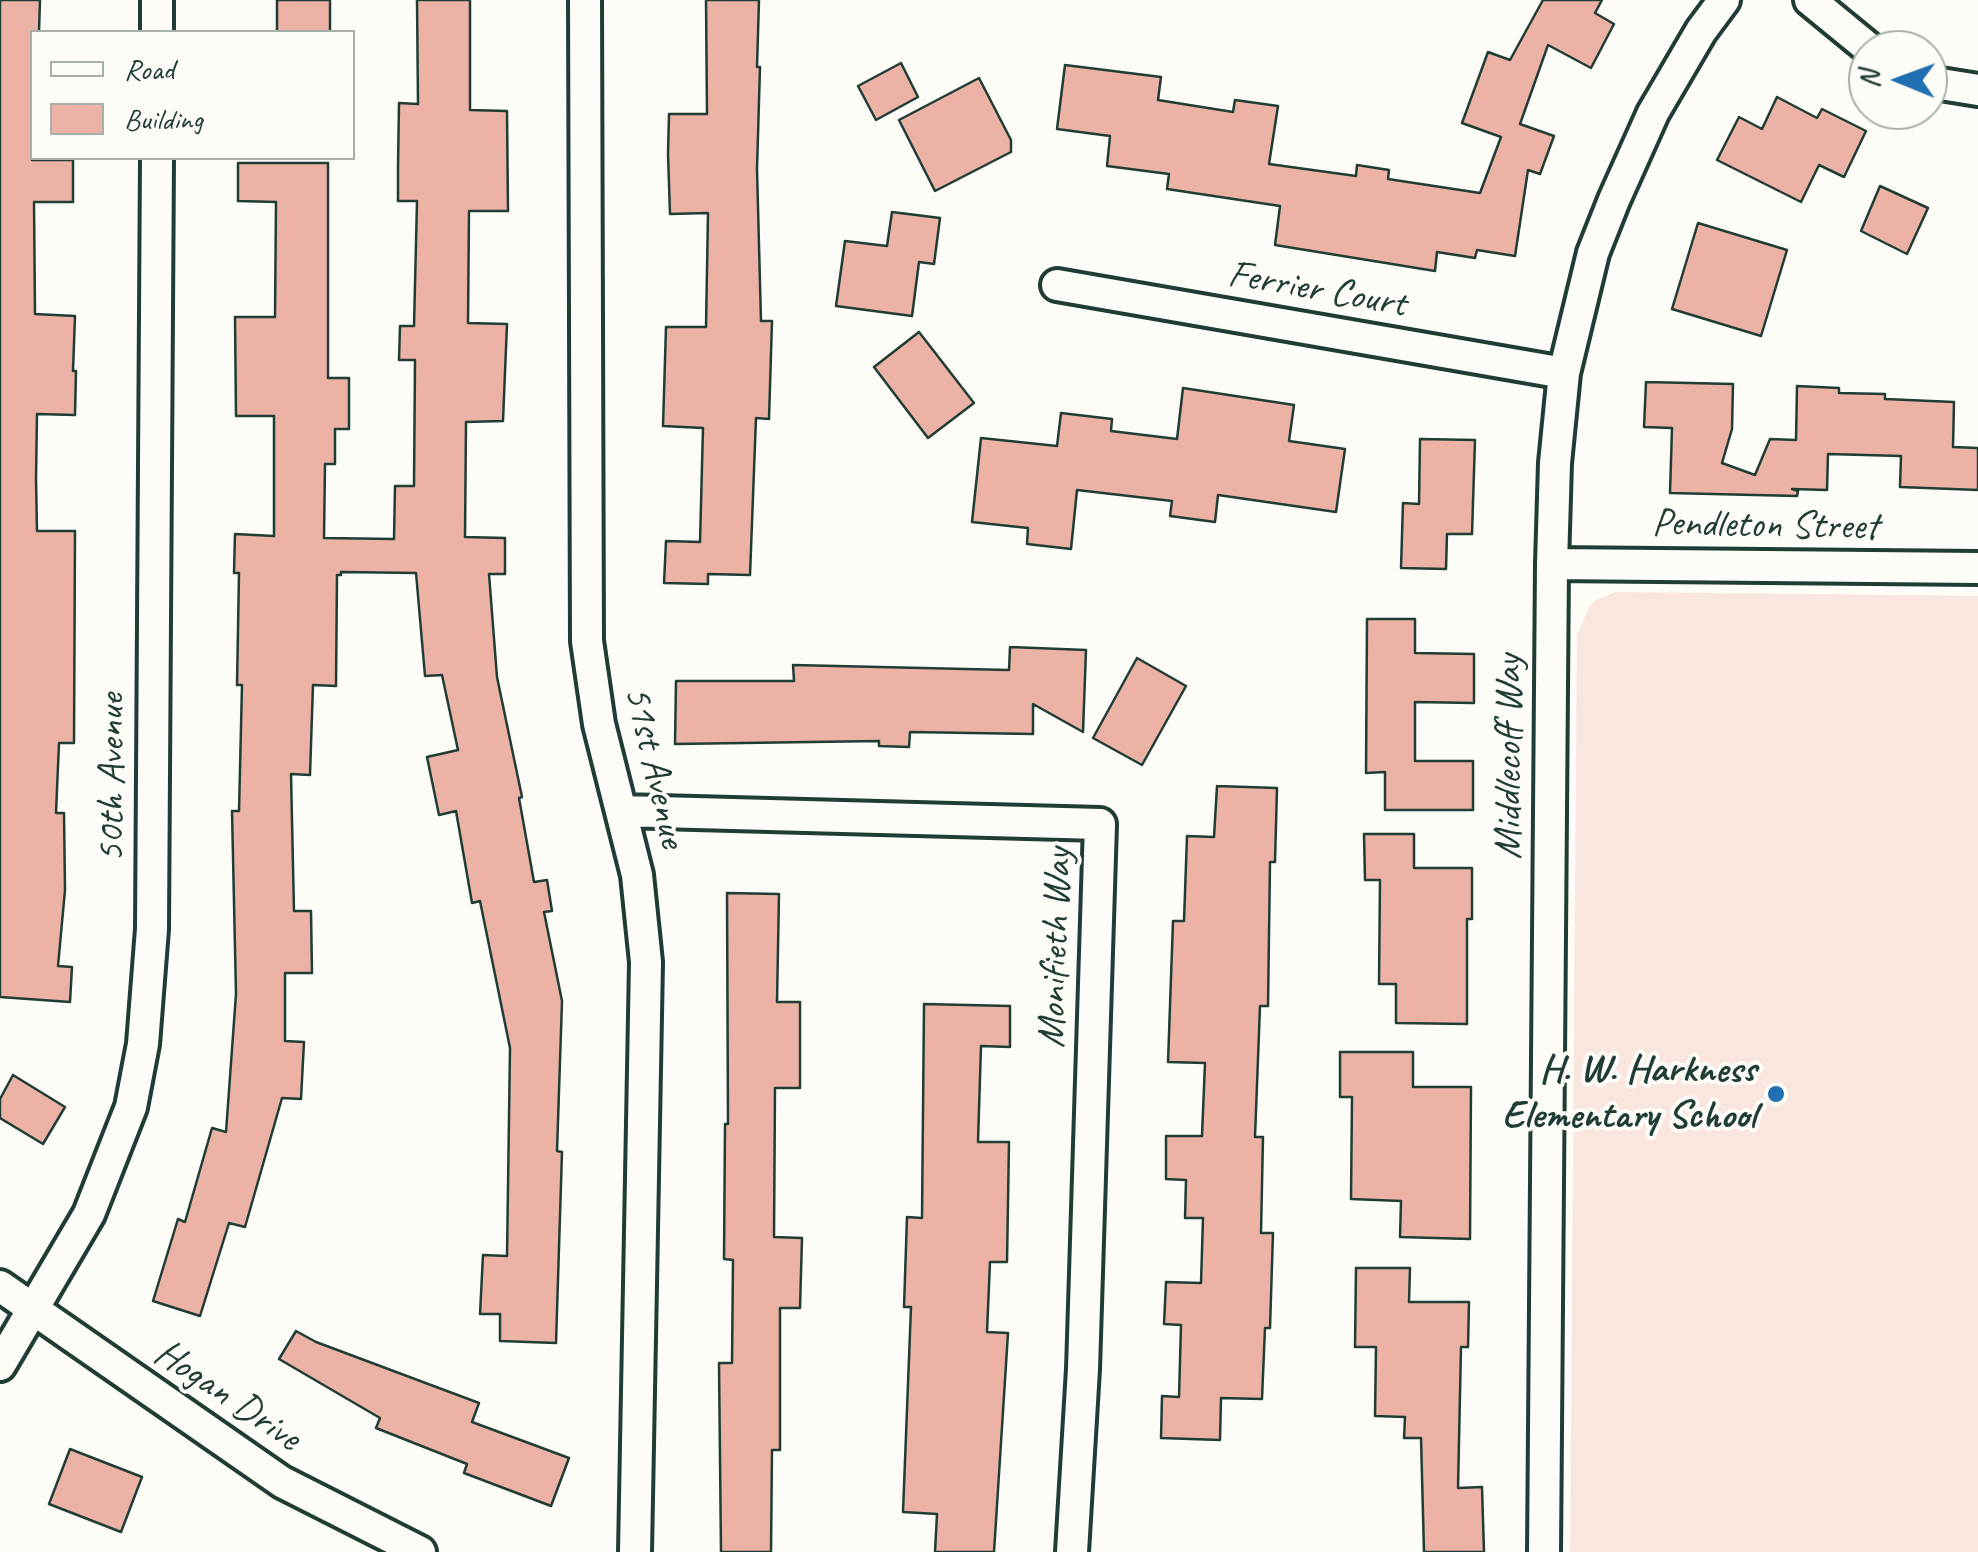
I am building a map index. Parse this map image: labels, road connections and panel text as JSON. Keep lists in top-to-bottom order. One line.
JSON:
{"streets":{"street":["Ferrier Court","Pendleton Street","Middlecoff Way","51st Avenue","50th Avenue","Monifieth Way","Hogan Drive"]},"crossings":[["Ferrier Court","Middlecoff Way"],["Pendleton Street","Middlecoff Way"],["51st Avenue","Monifieth Way"],["50th Avenue","Hogan Drive"]],"places":["H. W. Harkness Elementary School"],"legend":["Road","Building"],"north":"left"}
